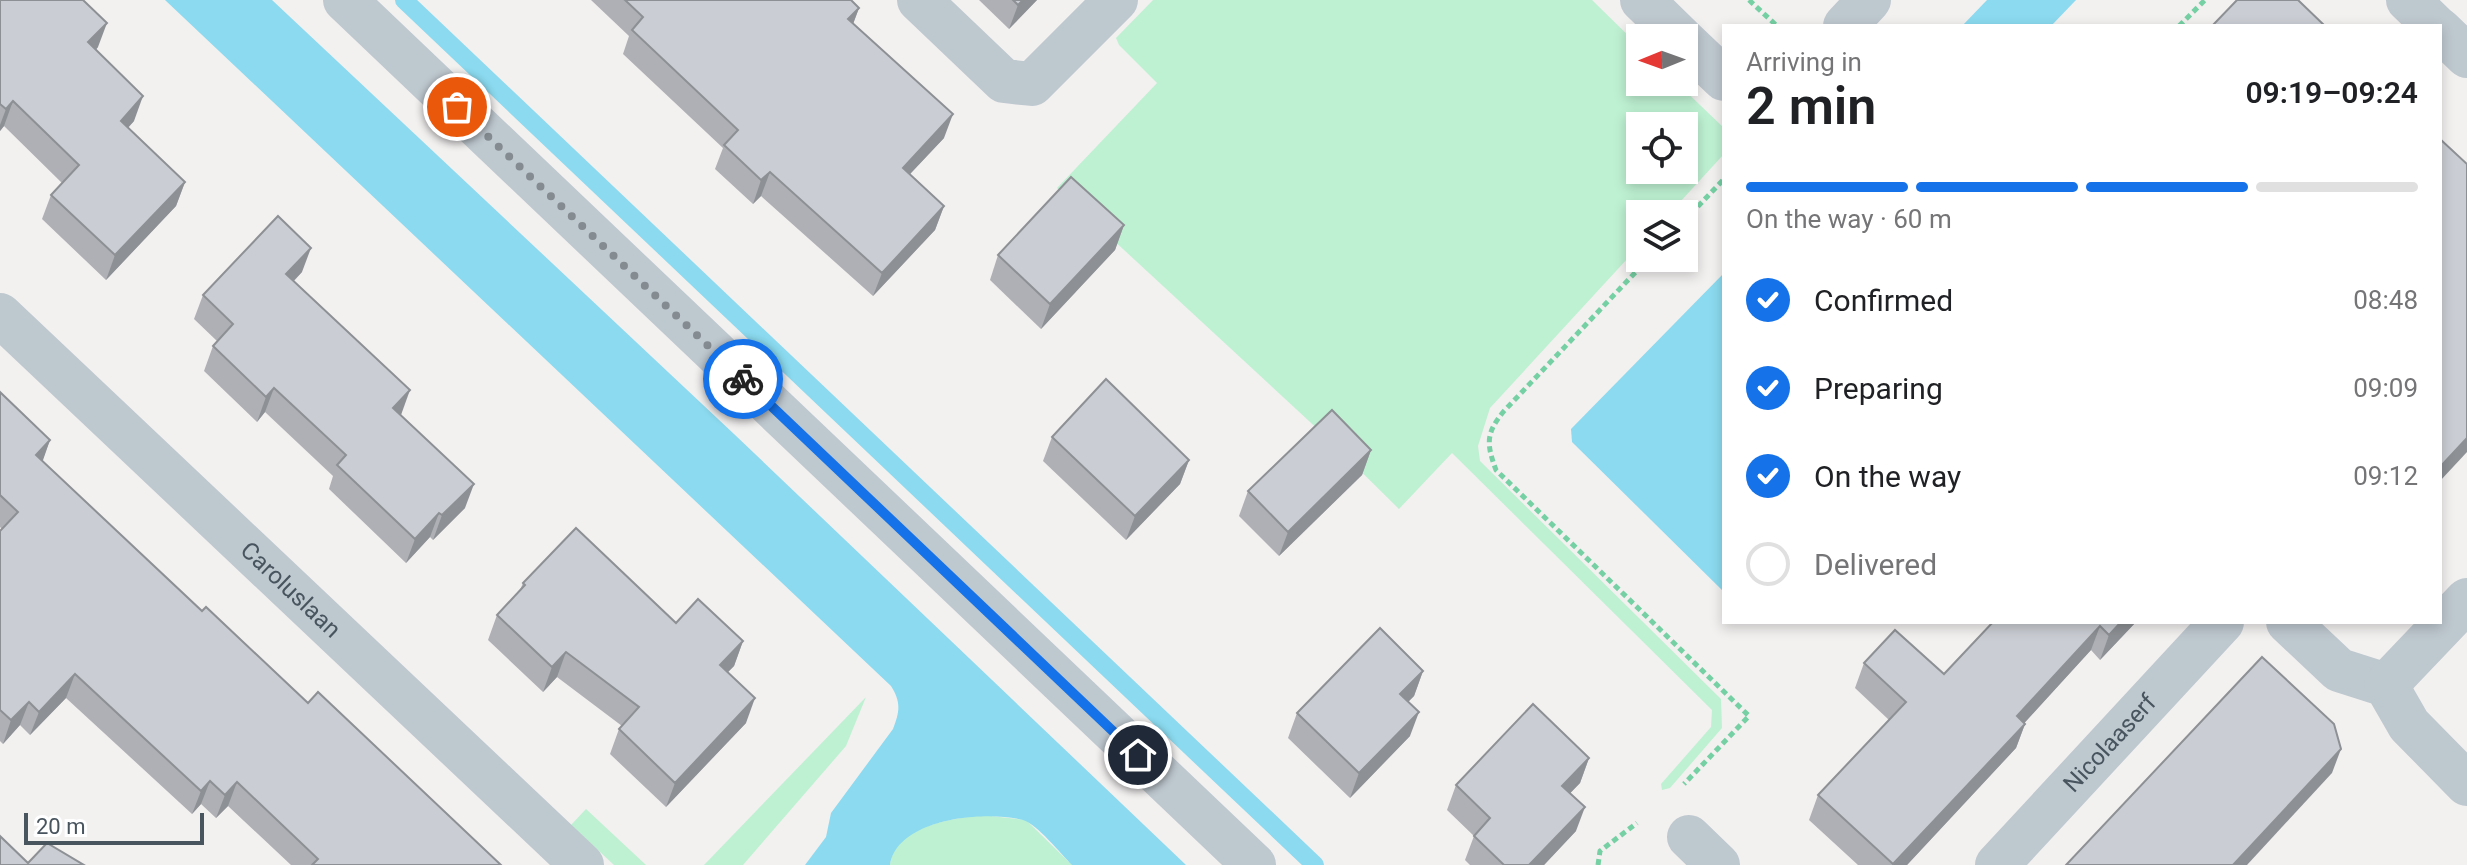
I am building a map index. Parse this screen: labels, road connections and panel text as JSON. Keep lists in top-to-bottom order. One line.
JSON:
{"streets":{"street":["Caroluslaan","Nicolaaserf"]},"scale_bar":"20 m","north":"left","page":{"heading":["2 min","Arriving in","09:19–09:24"],"bar":"On the way · 60 m","list":[["Confirmed","08:48"],["Preparing","09:09"],["On the way","09:12"],"Delivered"],"scale":"20 m"}}
